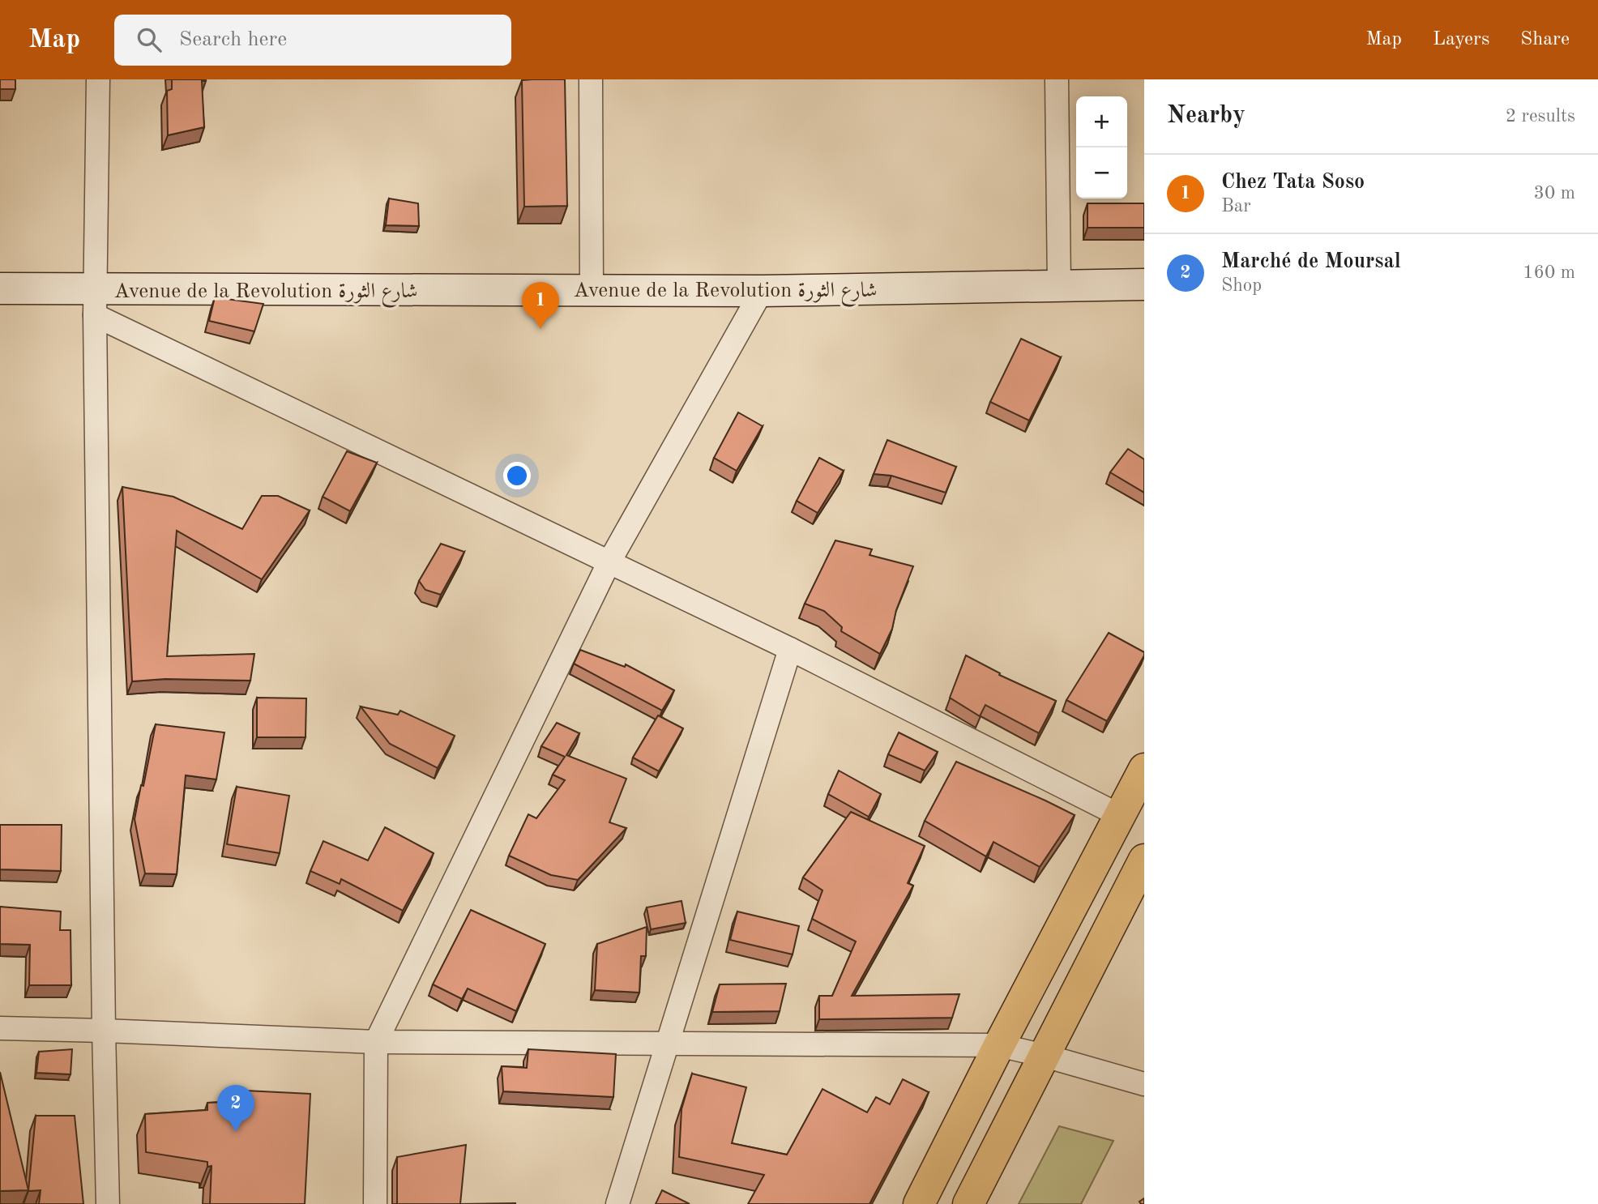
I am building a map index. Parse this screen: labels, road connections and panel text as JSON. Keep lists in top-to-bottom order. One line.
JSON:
{"streets":{"street":["Avenue de la Revolution شارع الثورة"]},"page":{"header":"Map","search":"Search here","nav":["Map","Layers","Share"],"heading":["Nearby","2 results"],"map_buttons":["+","−"],"list":[{"mark":"1","name":"Chez Tata Soso","note":"Bar","value":"30 m"},{"mark":"2","name":"Marché de Moursal","note":"Shop","value":"160 m"}],"pins":["1","2"]}}
